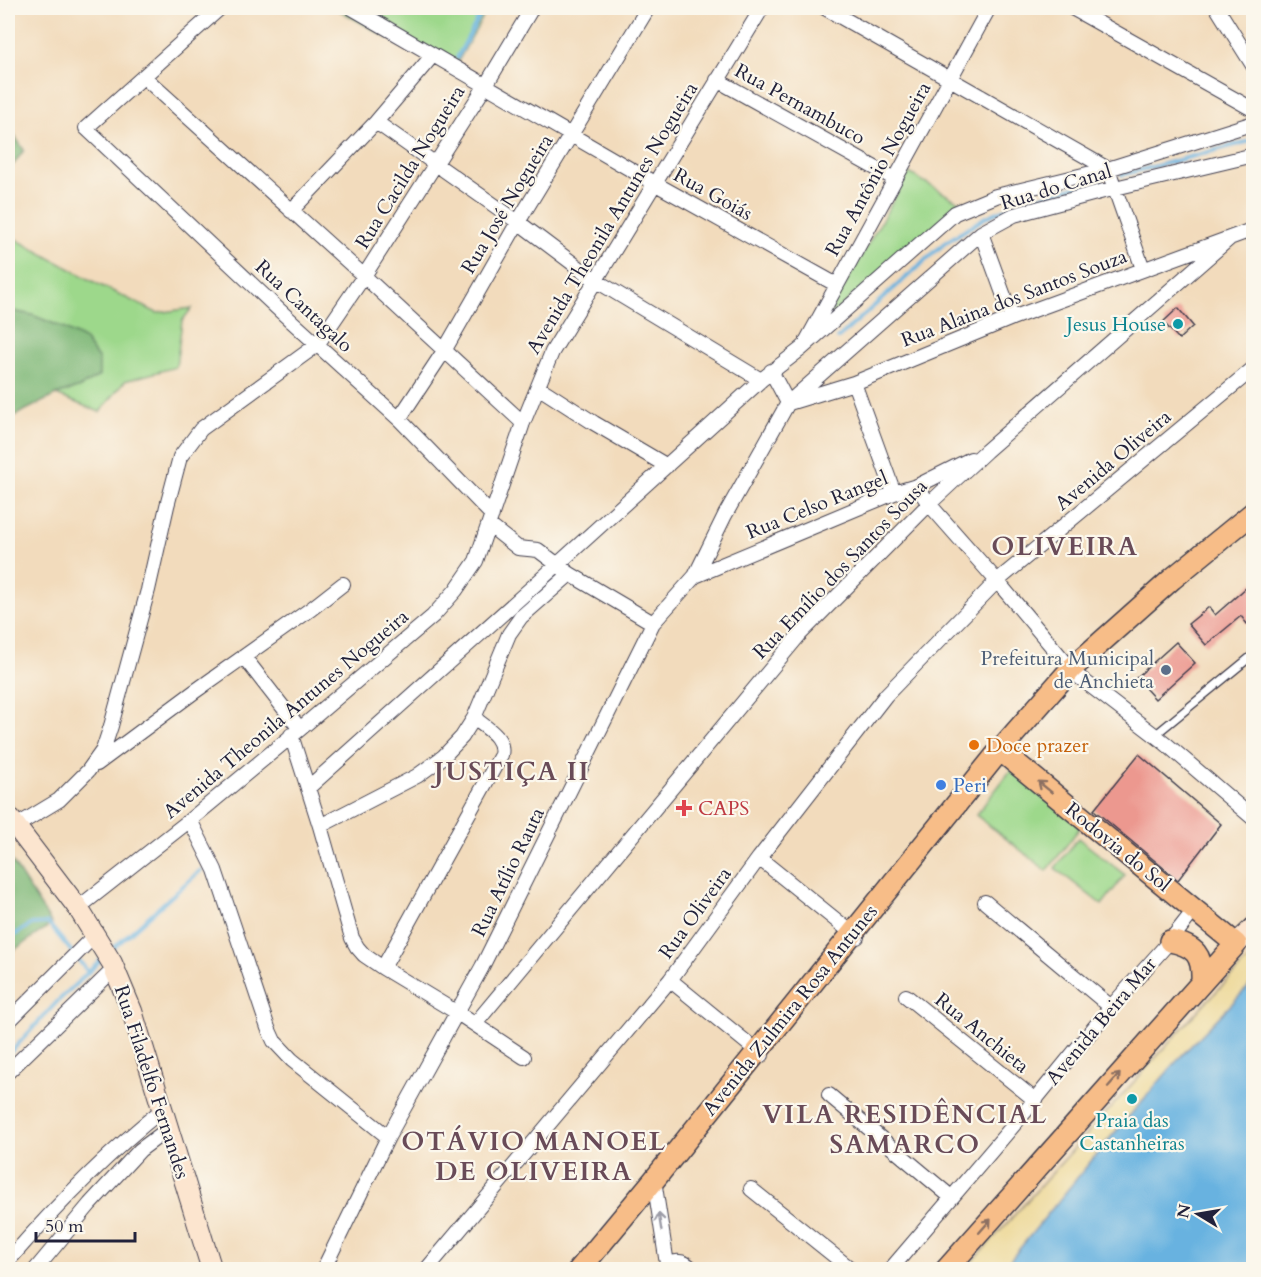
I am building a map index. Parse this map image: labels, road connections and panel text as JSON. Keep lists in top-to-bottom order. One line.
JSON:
{"streets":{"main road":["Rodovia do Sol","Avenida Zulmira Rosa Antunes","Rua Filadelfo Fernandes"],"street":["Rua Pernambuco","Rua Cacilda Nogueira","Rua Antônio Nogueira","Rua do Canal","Rua Goiás","Rua José Nogueira","Avenida Theonila Antunes Nogueira","Rua Alaina dos Santos Souza","Rua Cantagalo","Avenida Oliveira","Rua Celso Rangel","Rua Emílio dos Santos Sousa","Rua Atílio Rauta","Rua Oliveira","Avenida Beira Mar","Rua Anchieta"]},"crossings":[["Rua Pernambuco","Rua Antônio Nogueira"],["Rua Pernambuco","Avenida Theonila Antunes Nogueira"],["Rua Cacilda Nogueira","Rua Goiás"],["Rua Cacilda Nogueira","Rua Cantagalo"],["Rua Antônio Nogueira","Rua do Canal"],["Rua Antônio Nogueira","Rua Goiás"],["Rua do Canal","Rua Alaina dos Santos Souza"],["Rua do Canal","Rua Atílio Rauta"],["Rua Goiás","Rua José Nogueira"],["Rua Goiás","Avenida Theonila Antunes Nogueira"],["Rua José Nogueira","Rua Cantagalo"],["Avenida Theonila Antunes Nogueira","Rua Cantagalo"],["Avenida Theonila Antunes Nogueira","Rua Filadelfo Fernandes"],["Rua Alaina dos Santos Souza","Rua Emílio dos Santos Sousa"],["Rua Alaina dos Santos Souza","Rua Atílio Rauta"],["Avenida Oliveira","Rua Oliveira"],["Rua Celso Rangel","Rua Emílio dos Santos Sousa"],["Rua Celso Rangel","Rua Atílio Rauta"],["Rodovia do Sol","Avenida Zulmira Rosa Antunes"],["Rodovia do Sol","Avenida Beira Mar"],["Avenida Beira Mar","Rua Anchieta"]],"one_way":["Rodovia do Sol"],"districts":["OLIVEIRA","JUSTIÇA II","VILA RESIDÊNCIAL SAMARCO","OTÁVIO MANOEL DE OLIVEIRA"],"places":{"other":["Jesus House","Prefeitura Municipal de Anchieta","Doce prazer","Peri","Praia das Castanheiras"],"health":["CAPS"]},"scale_bar":"50 m","north":"left"}
